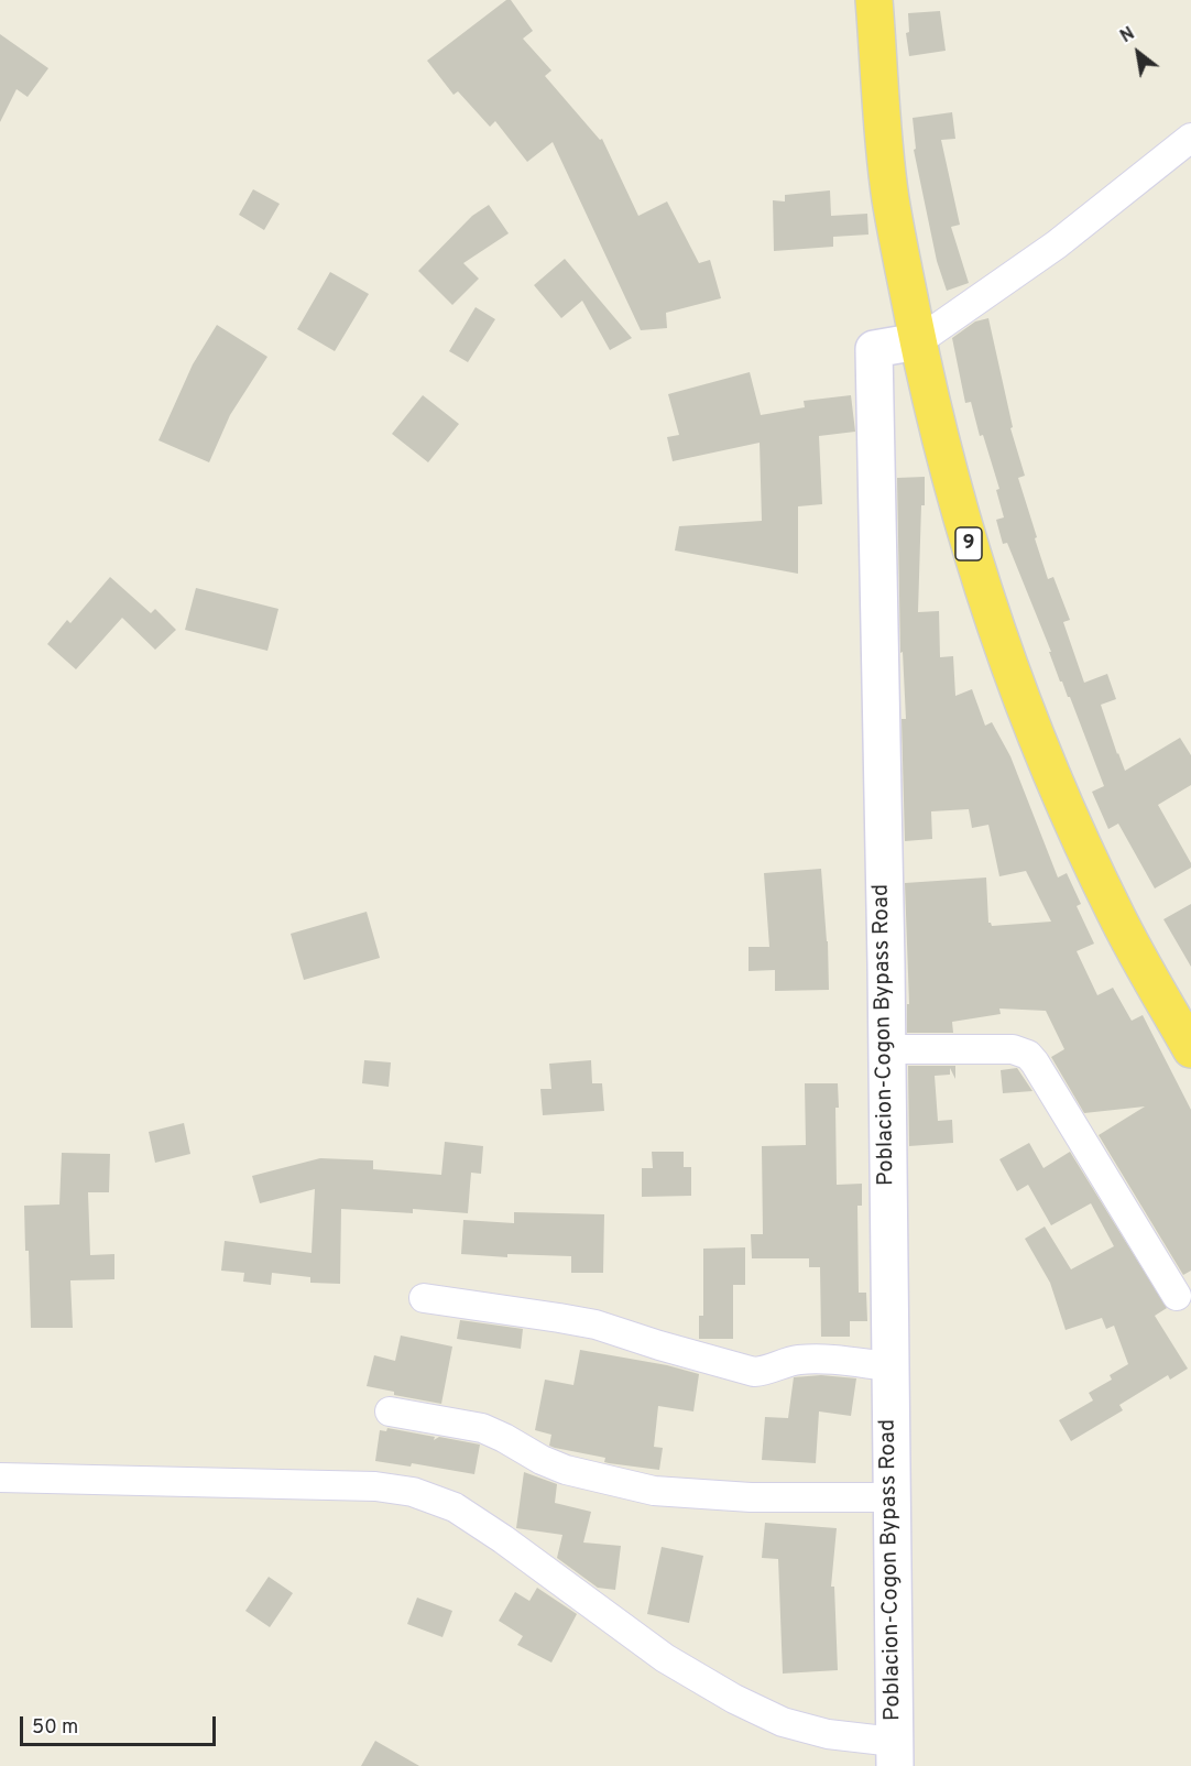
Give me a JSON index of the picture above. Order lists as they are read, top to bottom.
{
  "streets": {
    "highway": ["9"],
    "main road": ["Poblacion-Cogon Bypass Road"]
  },
  "crossings": [
    ["9", "Poblacion-Cogon Bypass Road"]
  ],
  "scale_bar": "50 m",
  "north": "top left"
}
